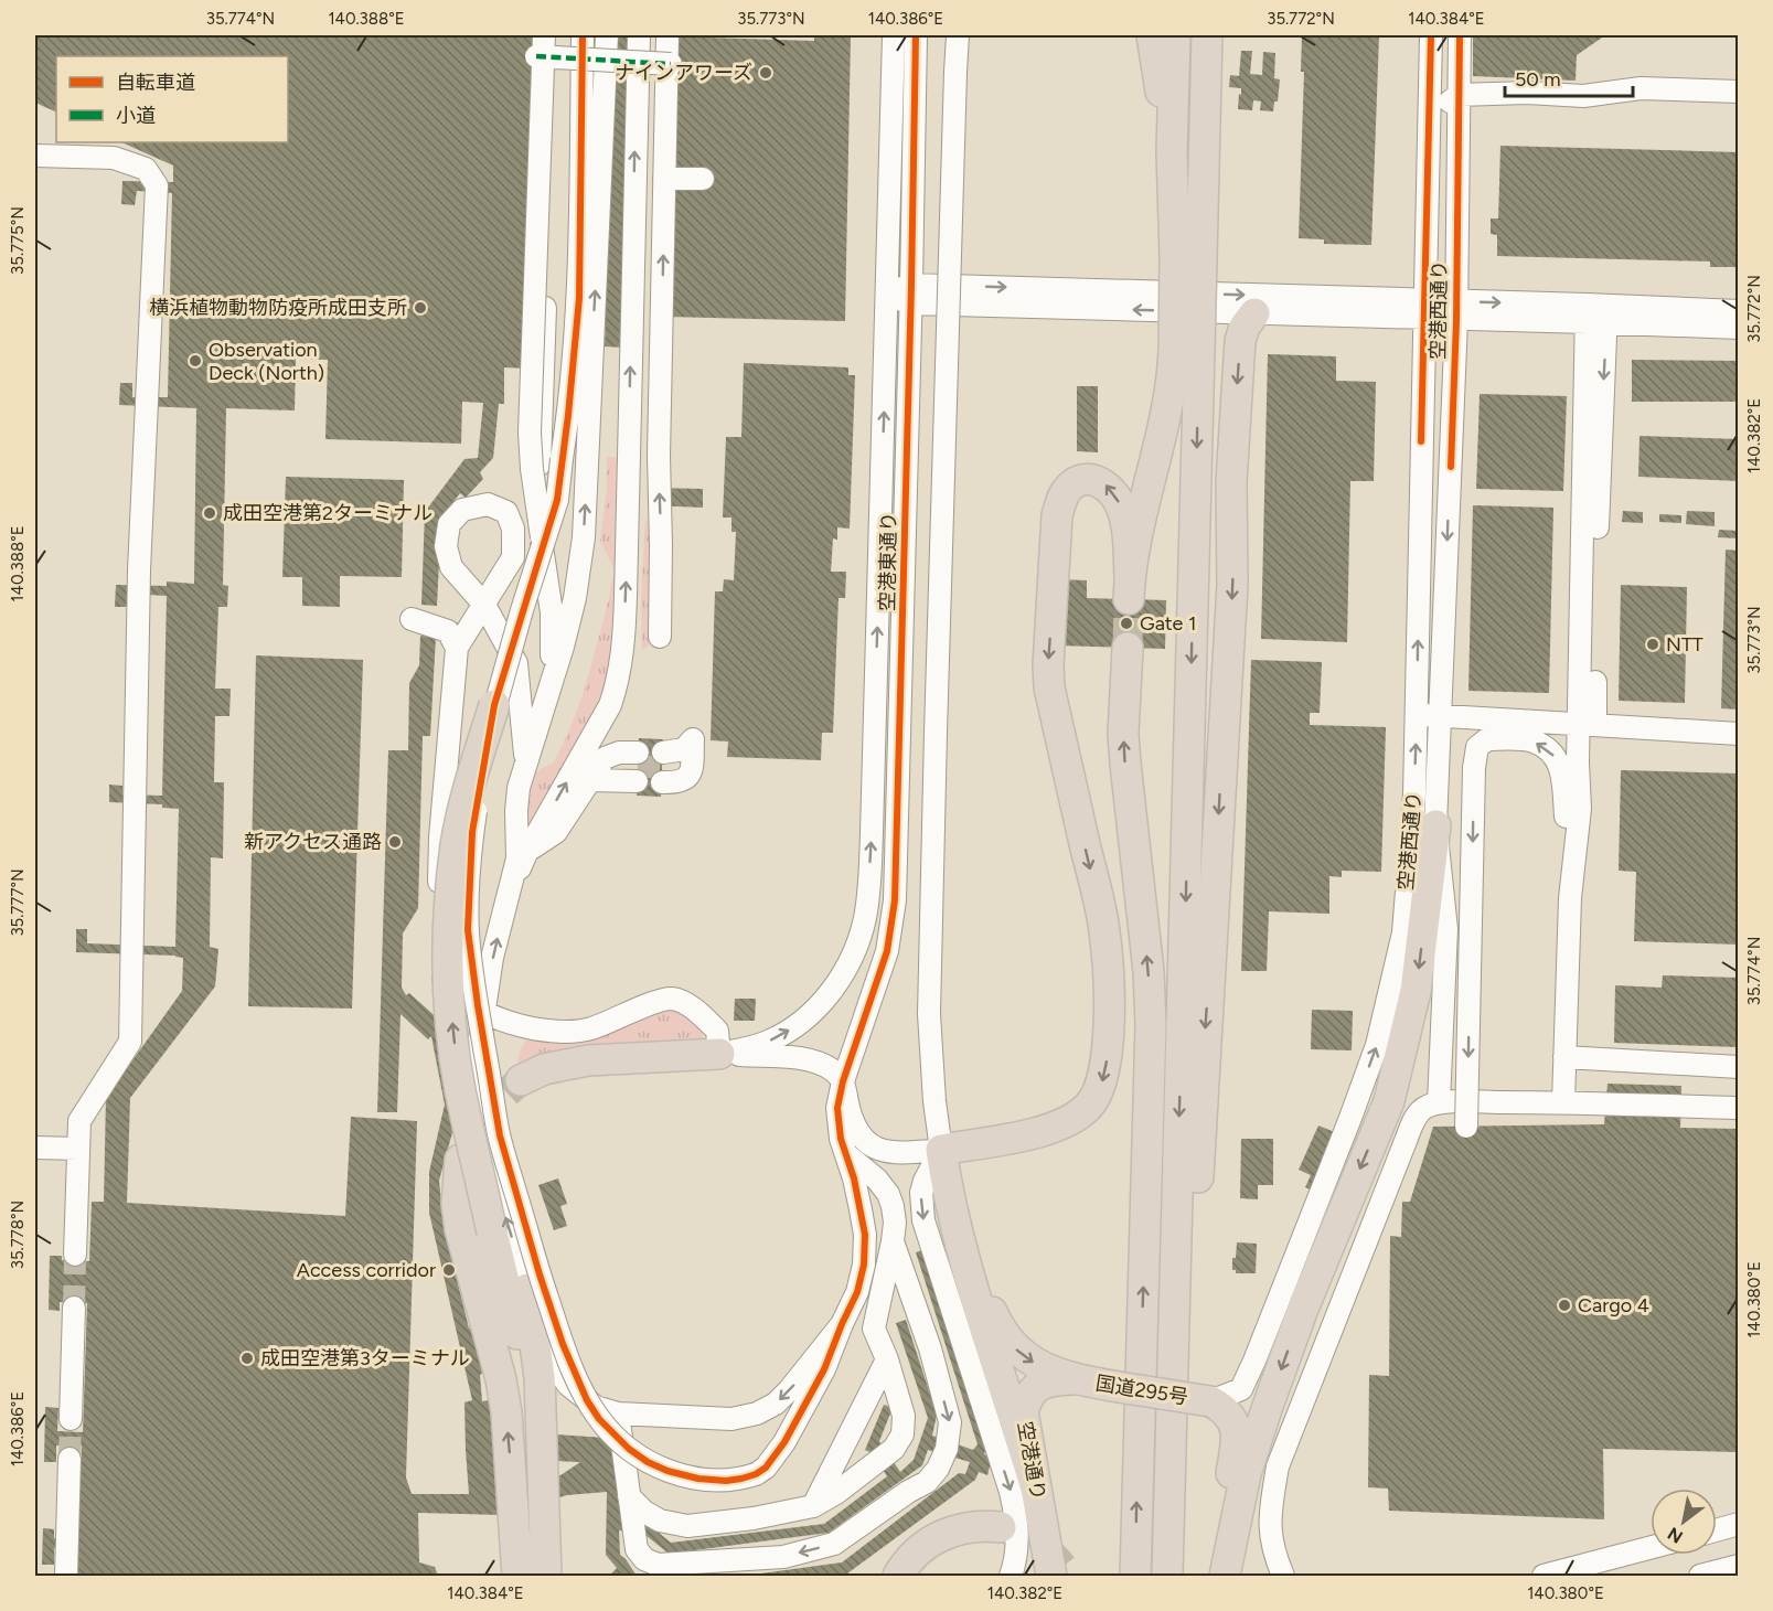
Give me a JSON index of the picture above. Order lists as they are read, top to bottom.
{
  "streets": {
    "highway": ["国道295号", "空港通り"],
    "street": ["空港西通り", "空港東通り"]
  },
  "crossings": [
    ["空港西通り", "国道295号"],
    ["国道295号", "空港通り"]
  ],
  "places": [
    "ナインアワーズ",
    "横浜植物動物防疫所成田支所",
    "Observation Deck (North)",
    "成田空港第2ターミナル",
    "Gate 1",
    "NTT",
    "新アクセス通路",
    "Access corridor",
    "Cargo 4",
    "成田空港第3ターミナル"
  ],
  "legend": ["自転車道", "小道"],
  "scale_bar": "50 m",
  "north": "bottom left",
  "coordinates": [
    "35.774°N",
    "140.388°E",
    "35.773°N",
    "140.386°E",
    "35.772°N",
    "140.384°E",
    "35.775°N",
    "140.382°E",
    "35.777°N",
    "35.778°N",
    "140.380°E"
  ]
}
